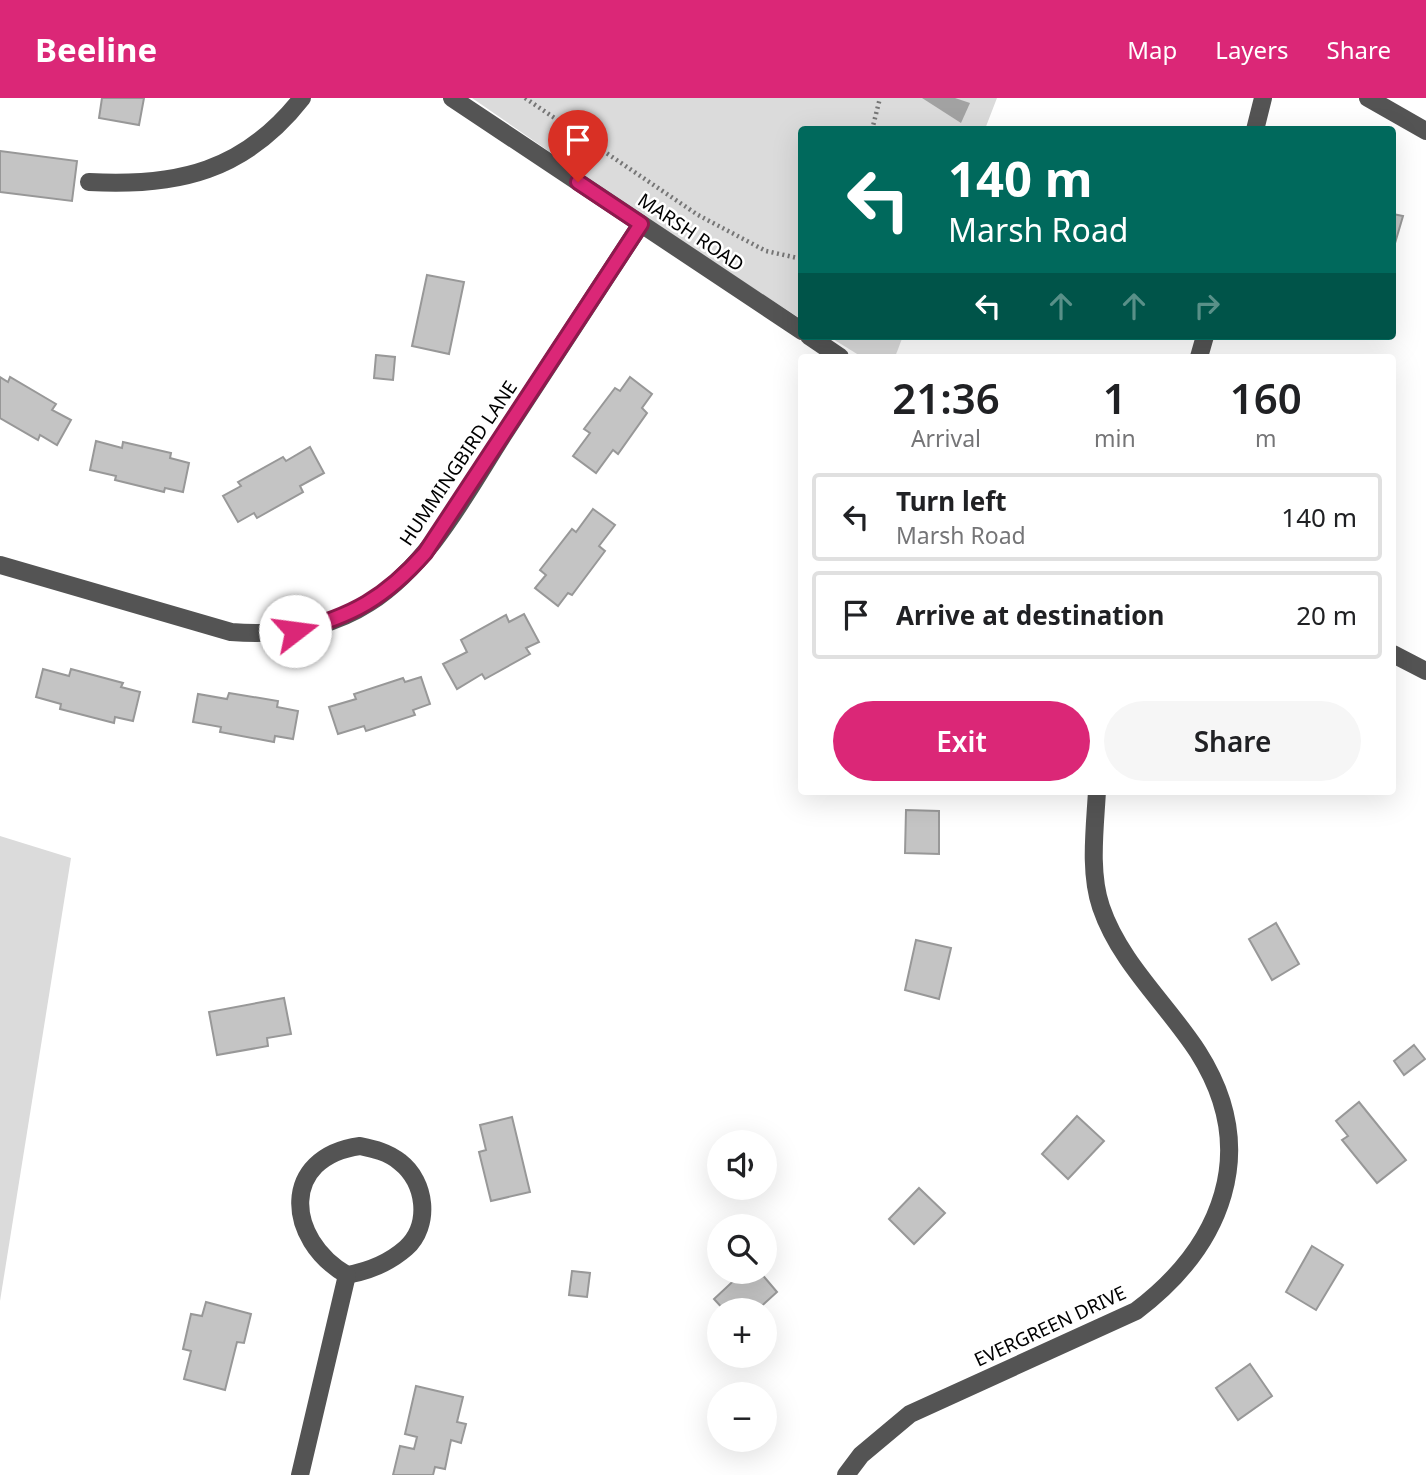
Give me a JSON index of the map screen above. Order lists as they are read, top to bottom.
{
  "streets": {
    "street": ["MARSH ROAD", "HUMMINGBIRD LANE", "EVERGREEN DRIVE"]
  },
  "crossings": [
    ["MARSH ROAD", "HUMMINGBIRD LANE"]
  ],
  "page": {
    "header": "Beeline",
    "nav": ["Map", "Layers", "Share"],
    "turn": ["140 m", "Marsh Road"],
    "eta": [
      "21:36",
      "Arrival",
      "1",
      "min",
      "160",
      "m"
    ],
    "list": [
      {
        "name": "Turn left",
        "note": "Marsh Road",
        "value": "140 m"
      },
      {
        "name": "Arrive at destination",
        "value": "20 m"
      }
    ],
    "buttons": ["Exit", "Share"],
    "map_buttons": ["+", "−"]
  }
}
